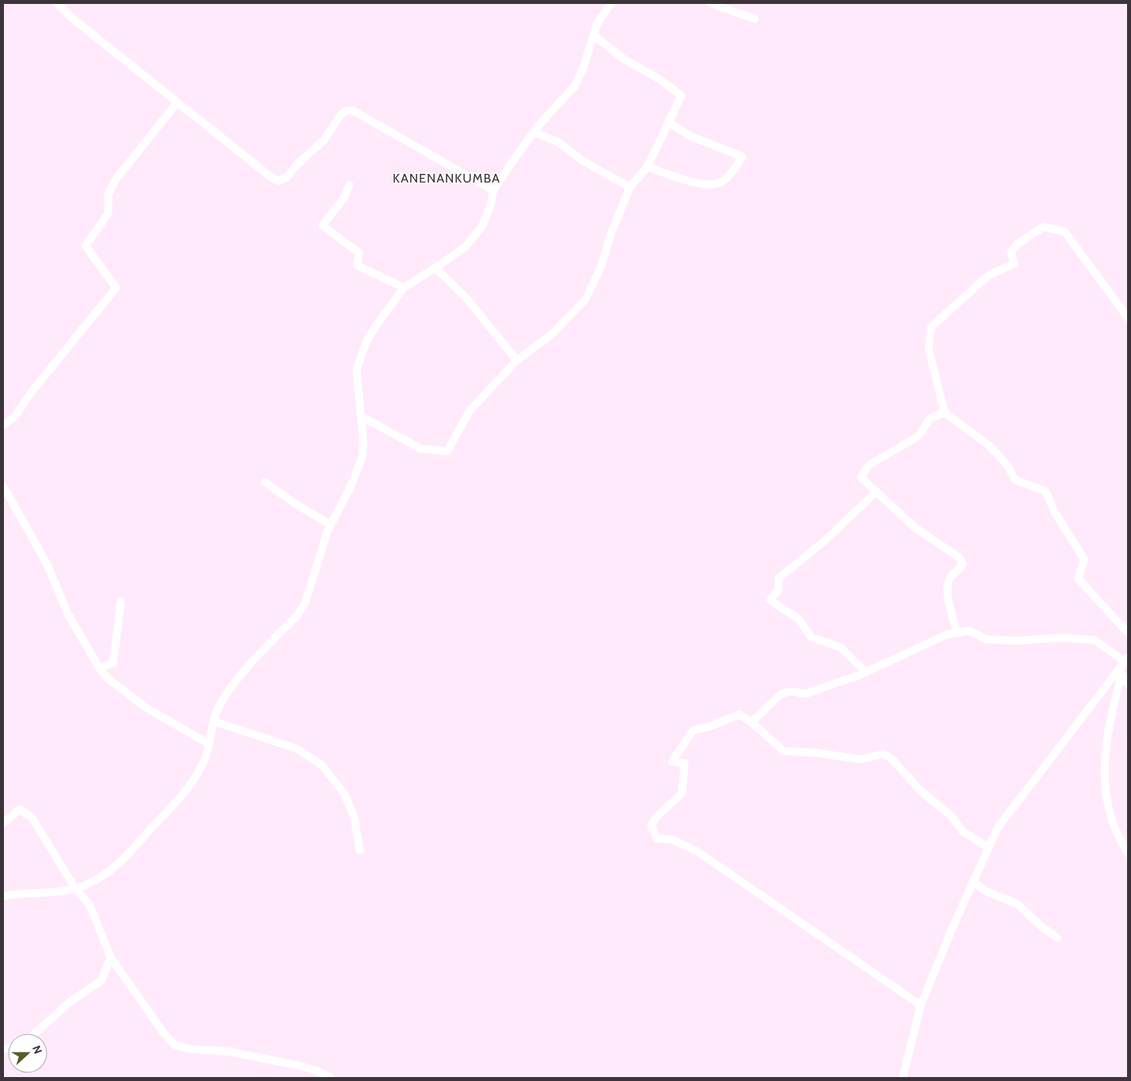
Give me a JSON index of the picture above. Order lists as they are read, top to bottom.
{
  "districts": ["KANENANKUMBA"],
  "north": "right"
}
